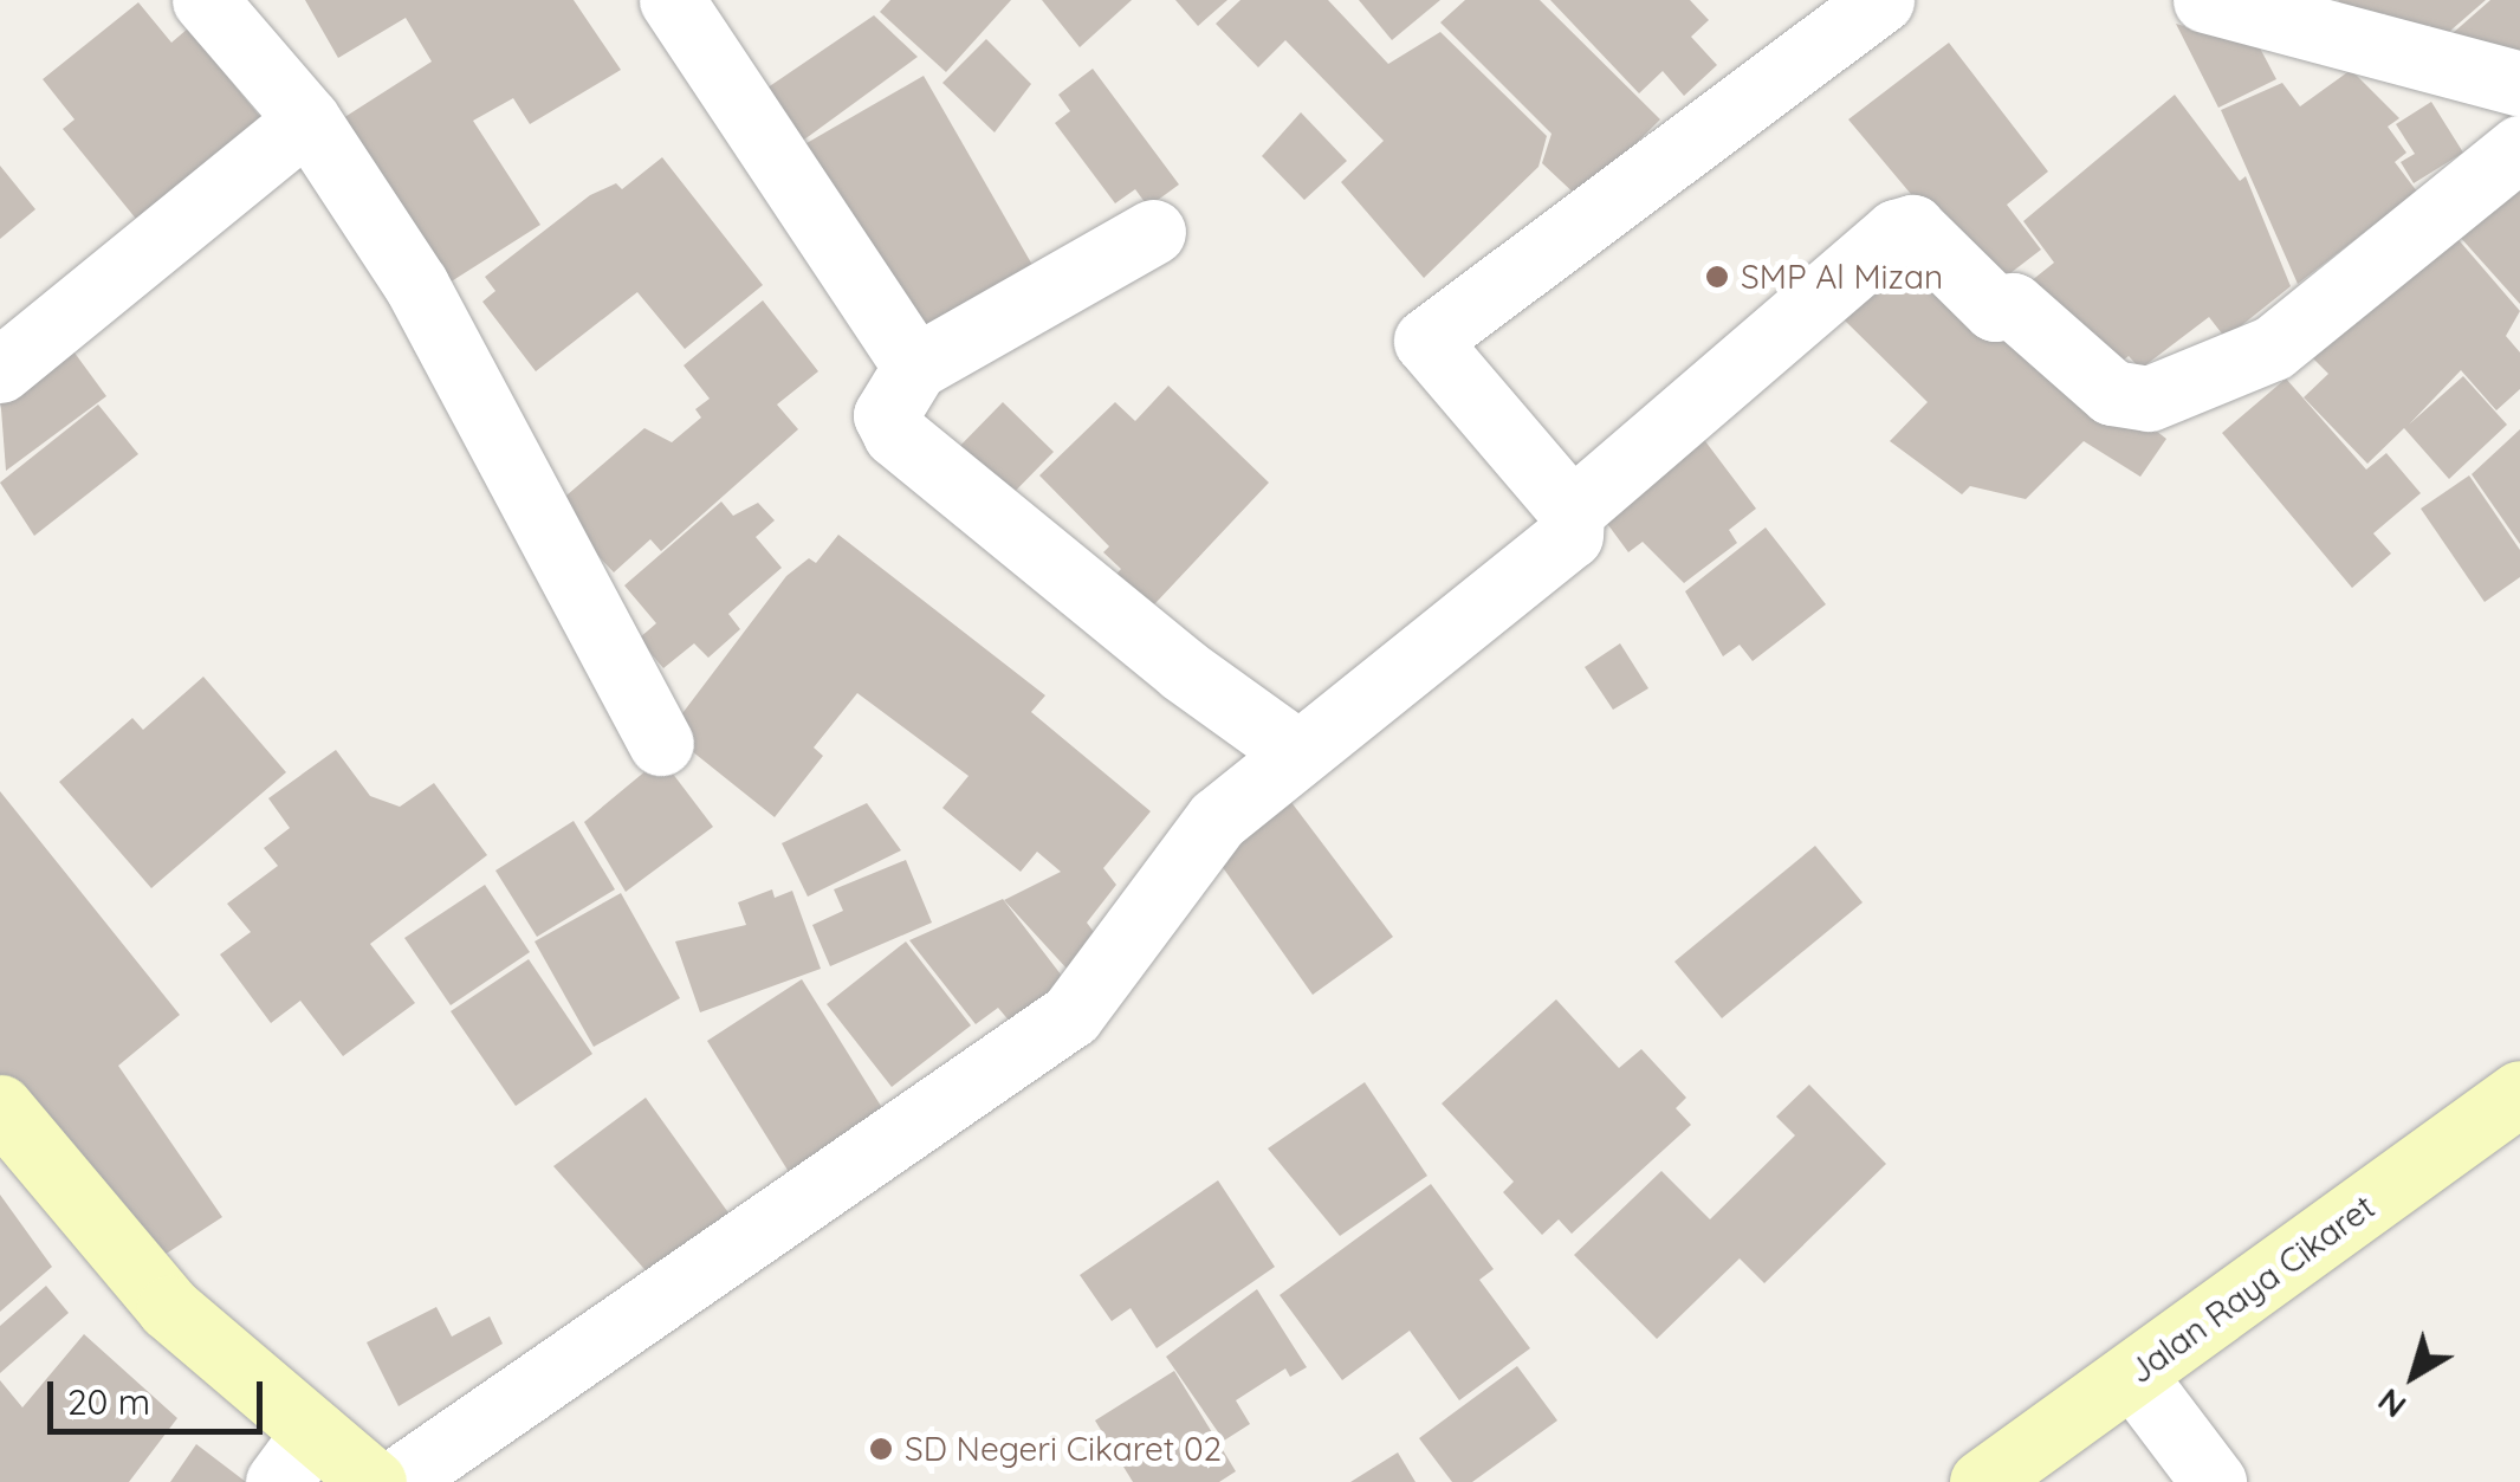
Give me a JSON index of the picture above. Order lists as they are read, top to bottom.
{
  "streets": {
    "main road": ["Jalan Raya Cikaret"]
  },
  "places": ["SMP Al Mizan", "SD Negeri Cikaret 02"],
  "scale_bar": "20 m",
  "north": "bottom left"
}
